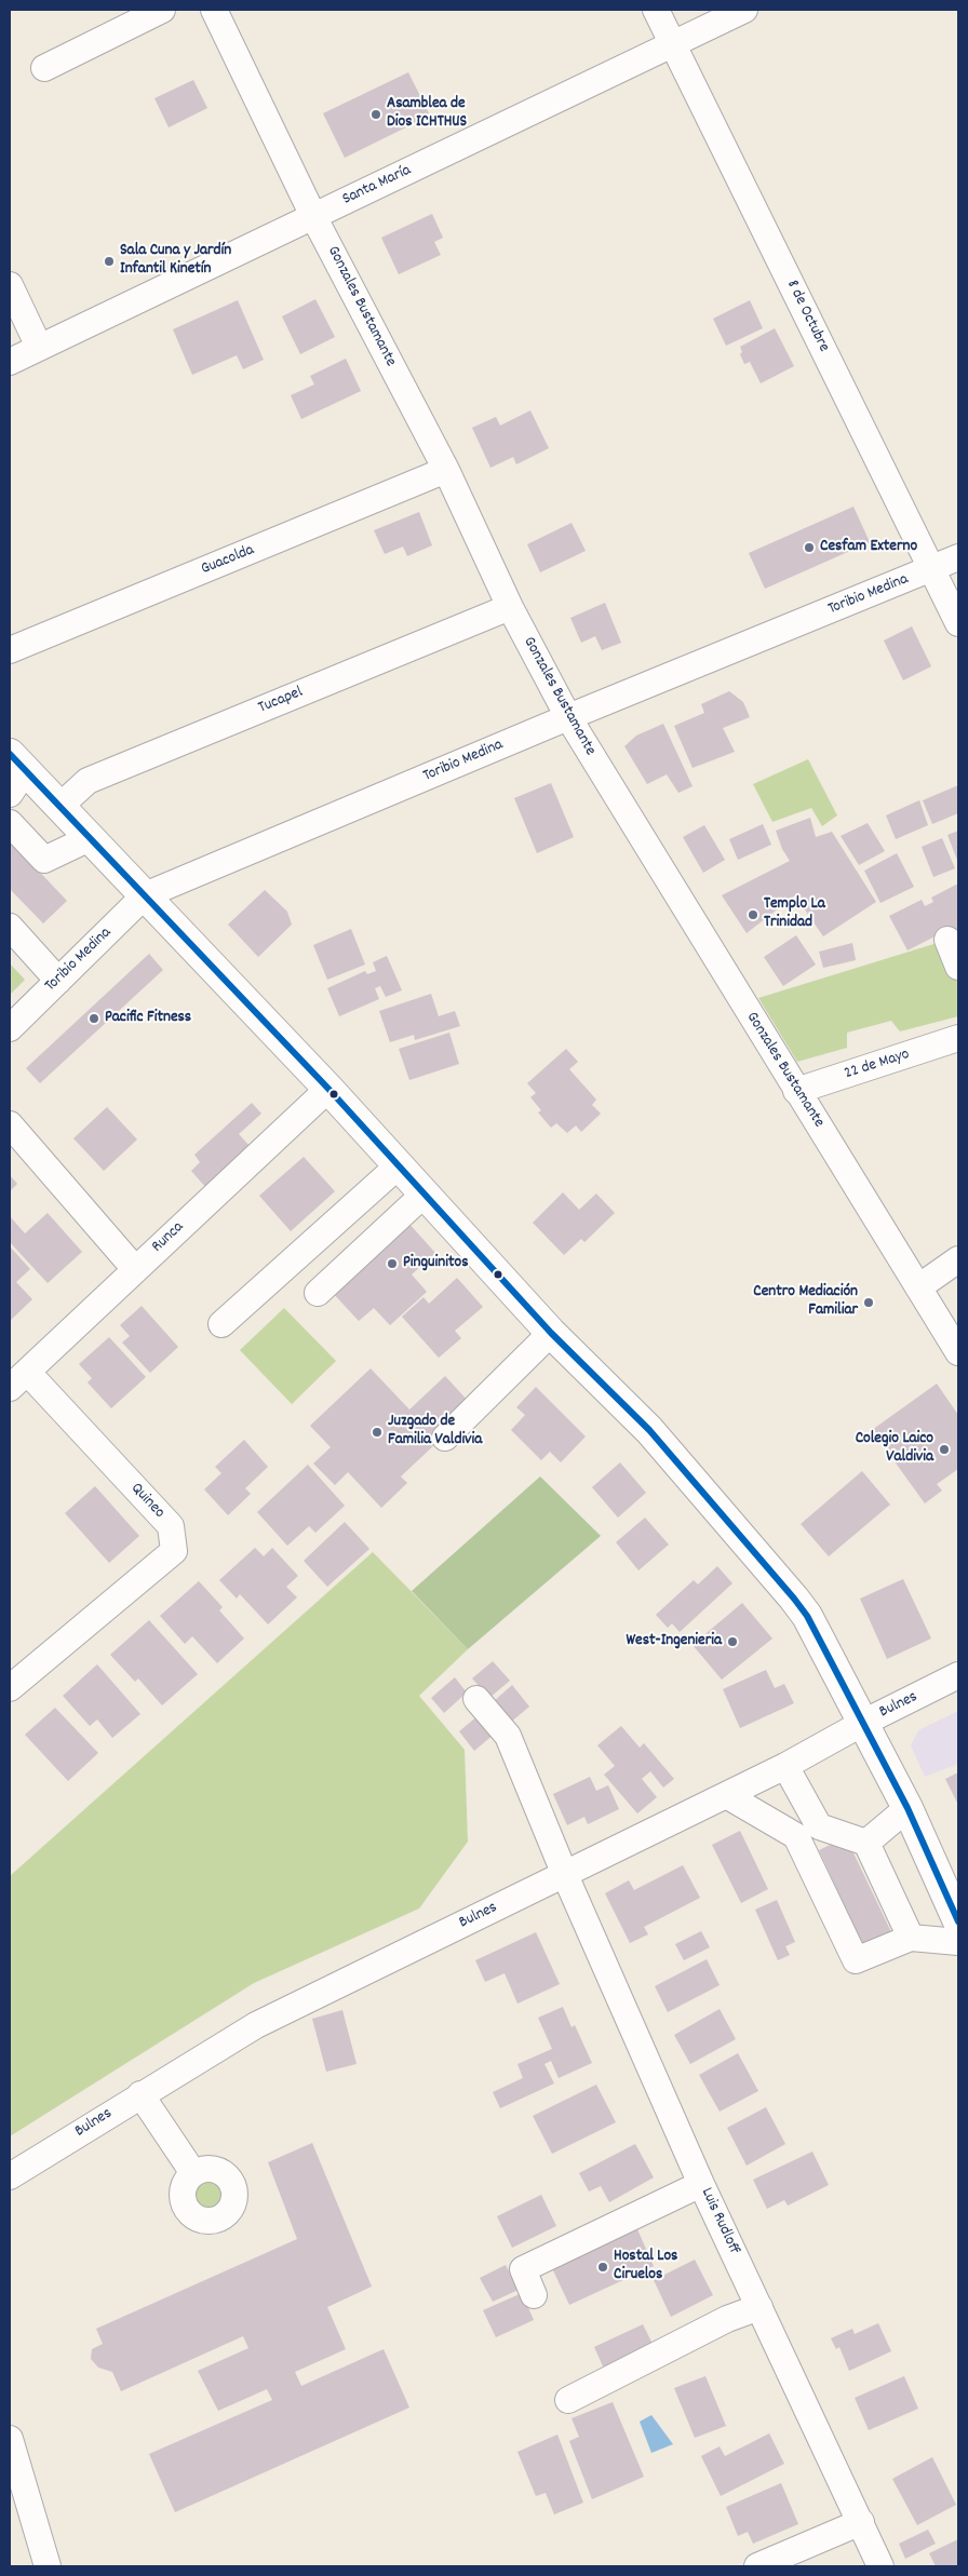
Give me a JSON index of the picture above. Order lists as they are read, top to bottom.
{
  "streets": {
    "street": [
      "Santa María",
      "Gonzales Bustamante",
      "8 de Octubre",
      "Guacolda",
      "Toribio Medina",
      "Tucapel",
      "22 de Mayo",
      "Runca",
      "Quineo",
      "Bulnes",
      "Luis Rudloff"
    ]
  },
  "crossings": [
    ["Santa María", "Gonzales Bustamante"],
    ["Santa María", "8 de Octubre"],
    ["Gonzales Bustamante", "Guacolda"],
    ["Gonzales Bustamante", "Toribio Medina"],
    ["Gonzales Bustamante", "Tucapel"],
    ["Gonzales Bustamante", "22 de Mayo"],
    ["8 de Octubre", "Toribio Medina"],
    ["Runca", "Quineo"],
    ["Bulnes", "Luis Rudloff"]
  ],
  "places": [
    "Asamblea de Dios ICHTHUS",
    "Sala Cuna y Jardín Infantil Kinetín",
    "Cesfam Externo",
    "Templo La Trinidad",
    "Pacific Fitness",
    "Pinguinitos",
    "Centro Mediación Familiar",
    "Juzgado de Familia Valdivia",
    "Colegio Laico Valdivia",
    "West-Ingenieria",
    "Hostal Los Ciruelos"
  ]
}
